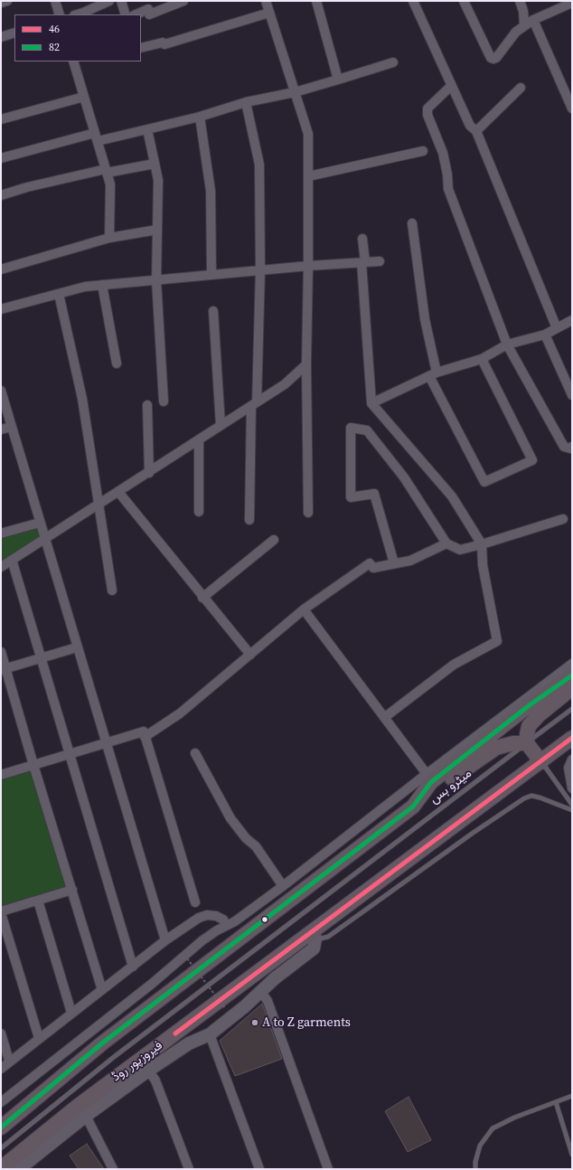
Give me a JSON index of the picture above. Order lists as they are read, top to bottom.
{
  "streets": {
    "main road": ["فیروزپور روڈ"],
    "lane": ["میٹرو بس"]
  },
  "places": ["A to Z garments"],
  "lines": ["transit line 82", "transit line 46"],
  "legend": ["46", "82"]
}
